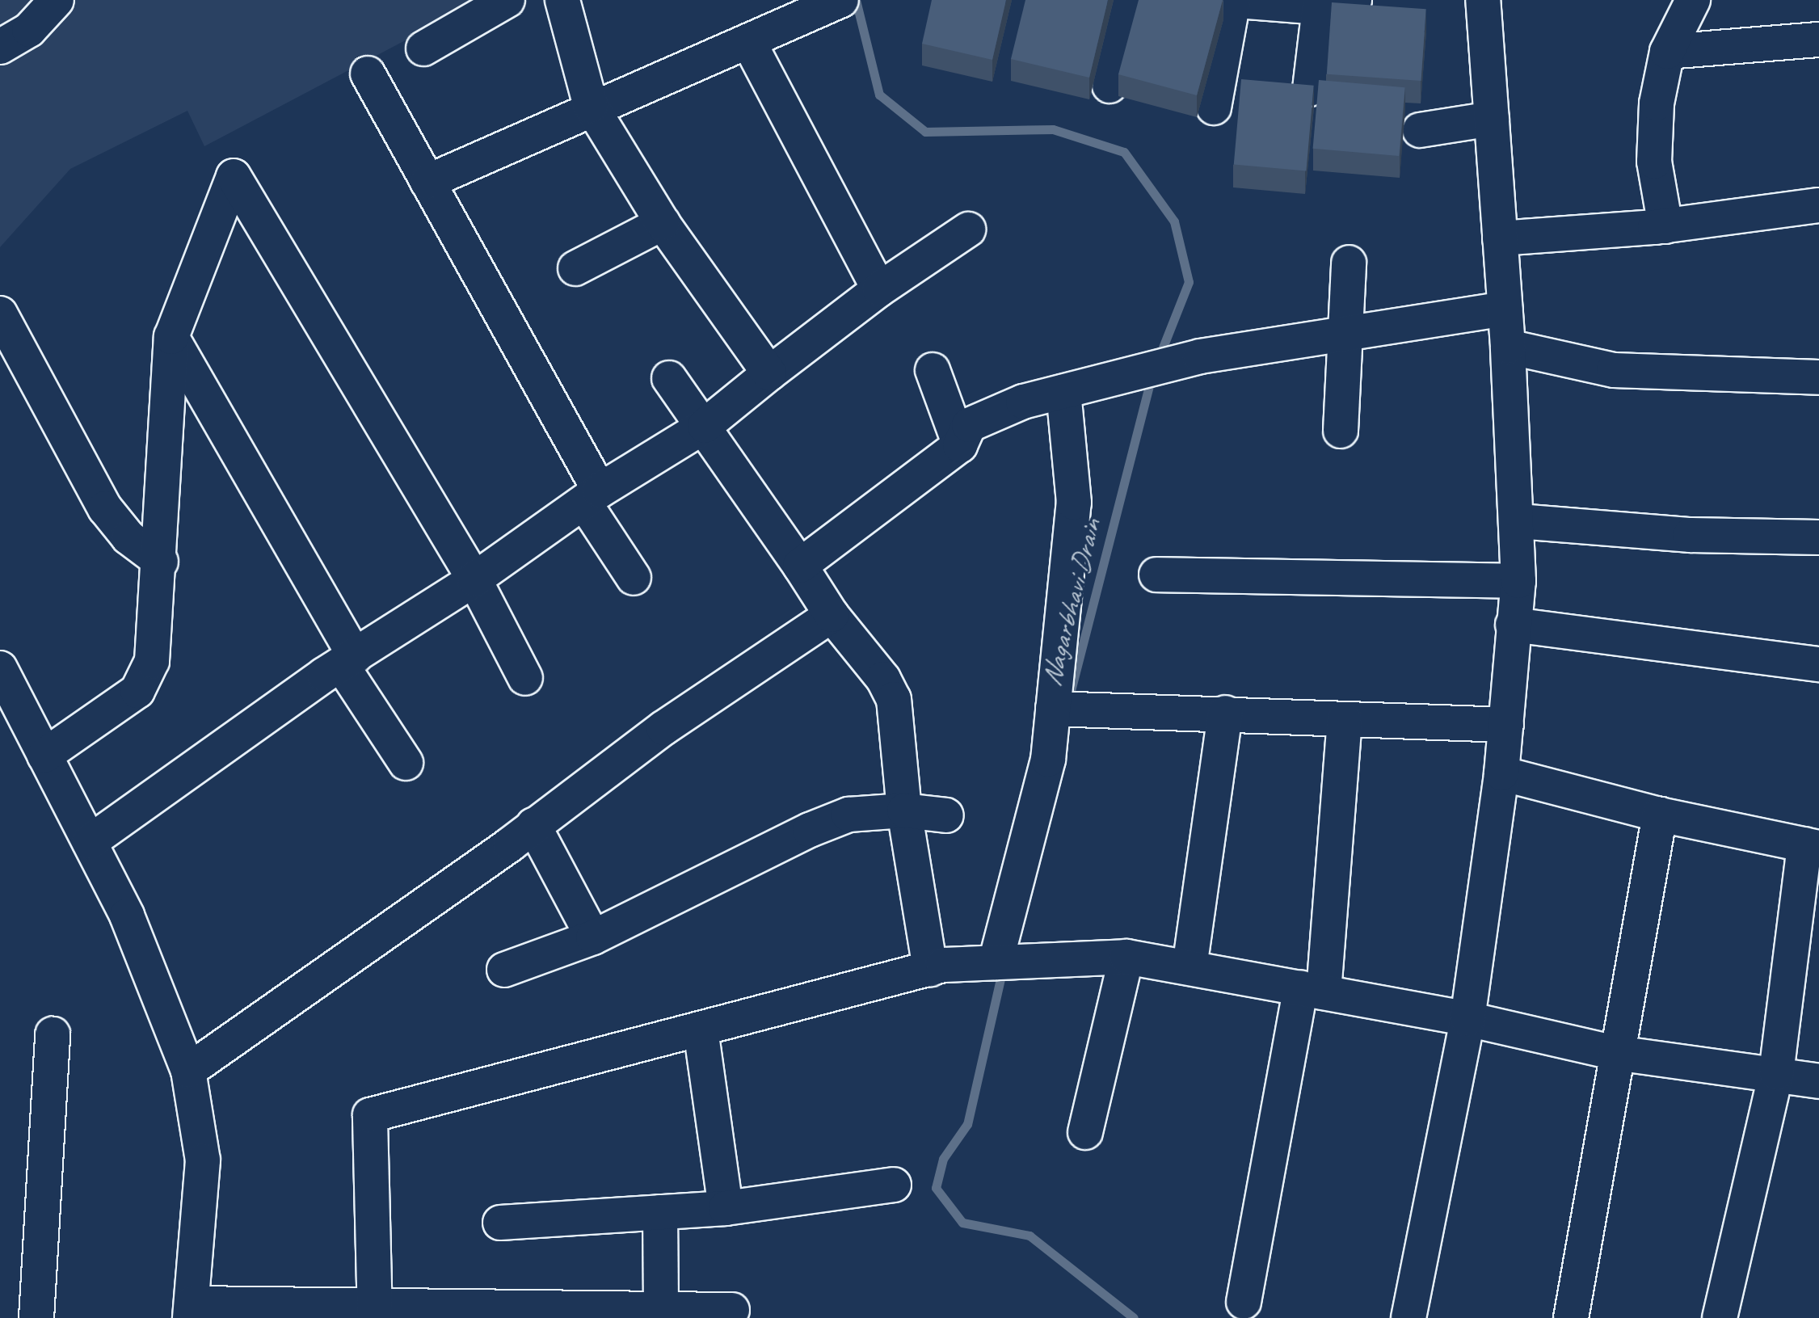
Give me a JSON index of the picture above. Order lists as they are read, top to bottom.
{
  "water": ["Nagarbhavi Drain"]
}
